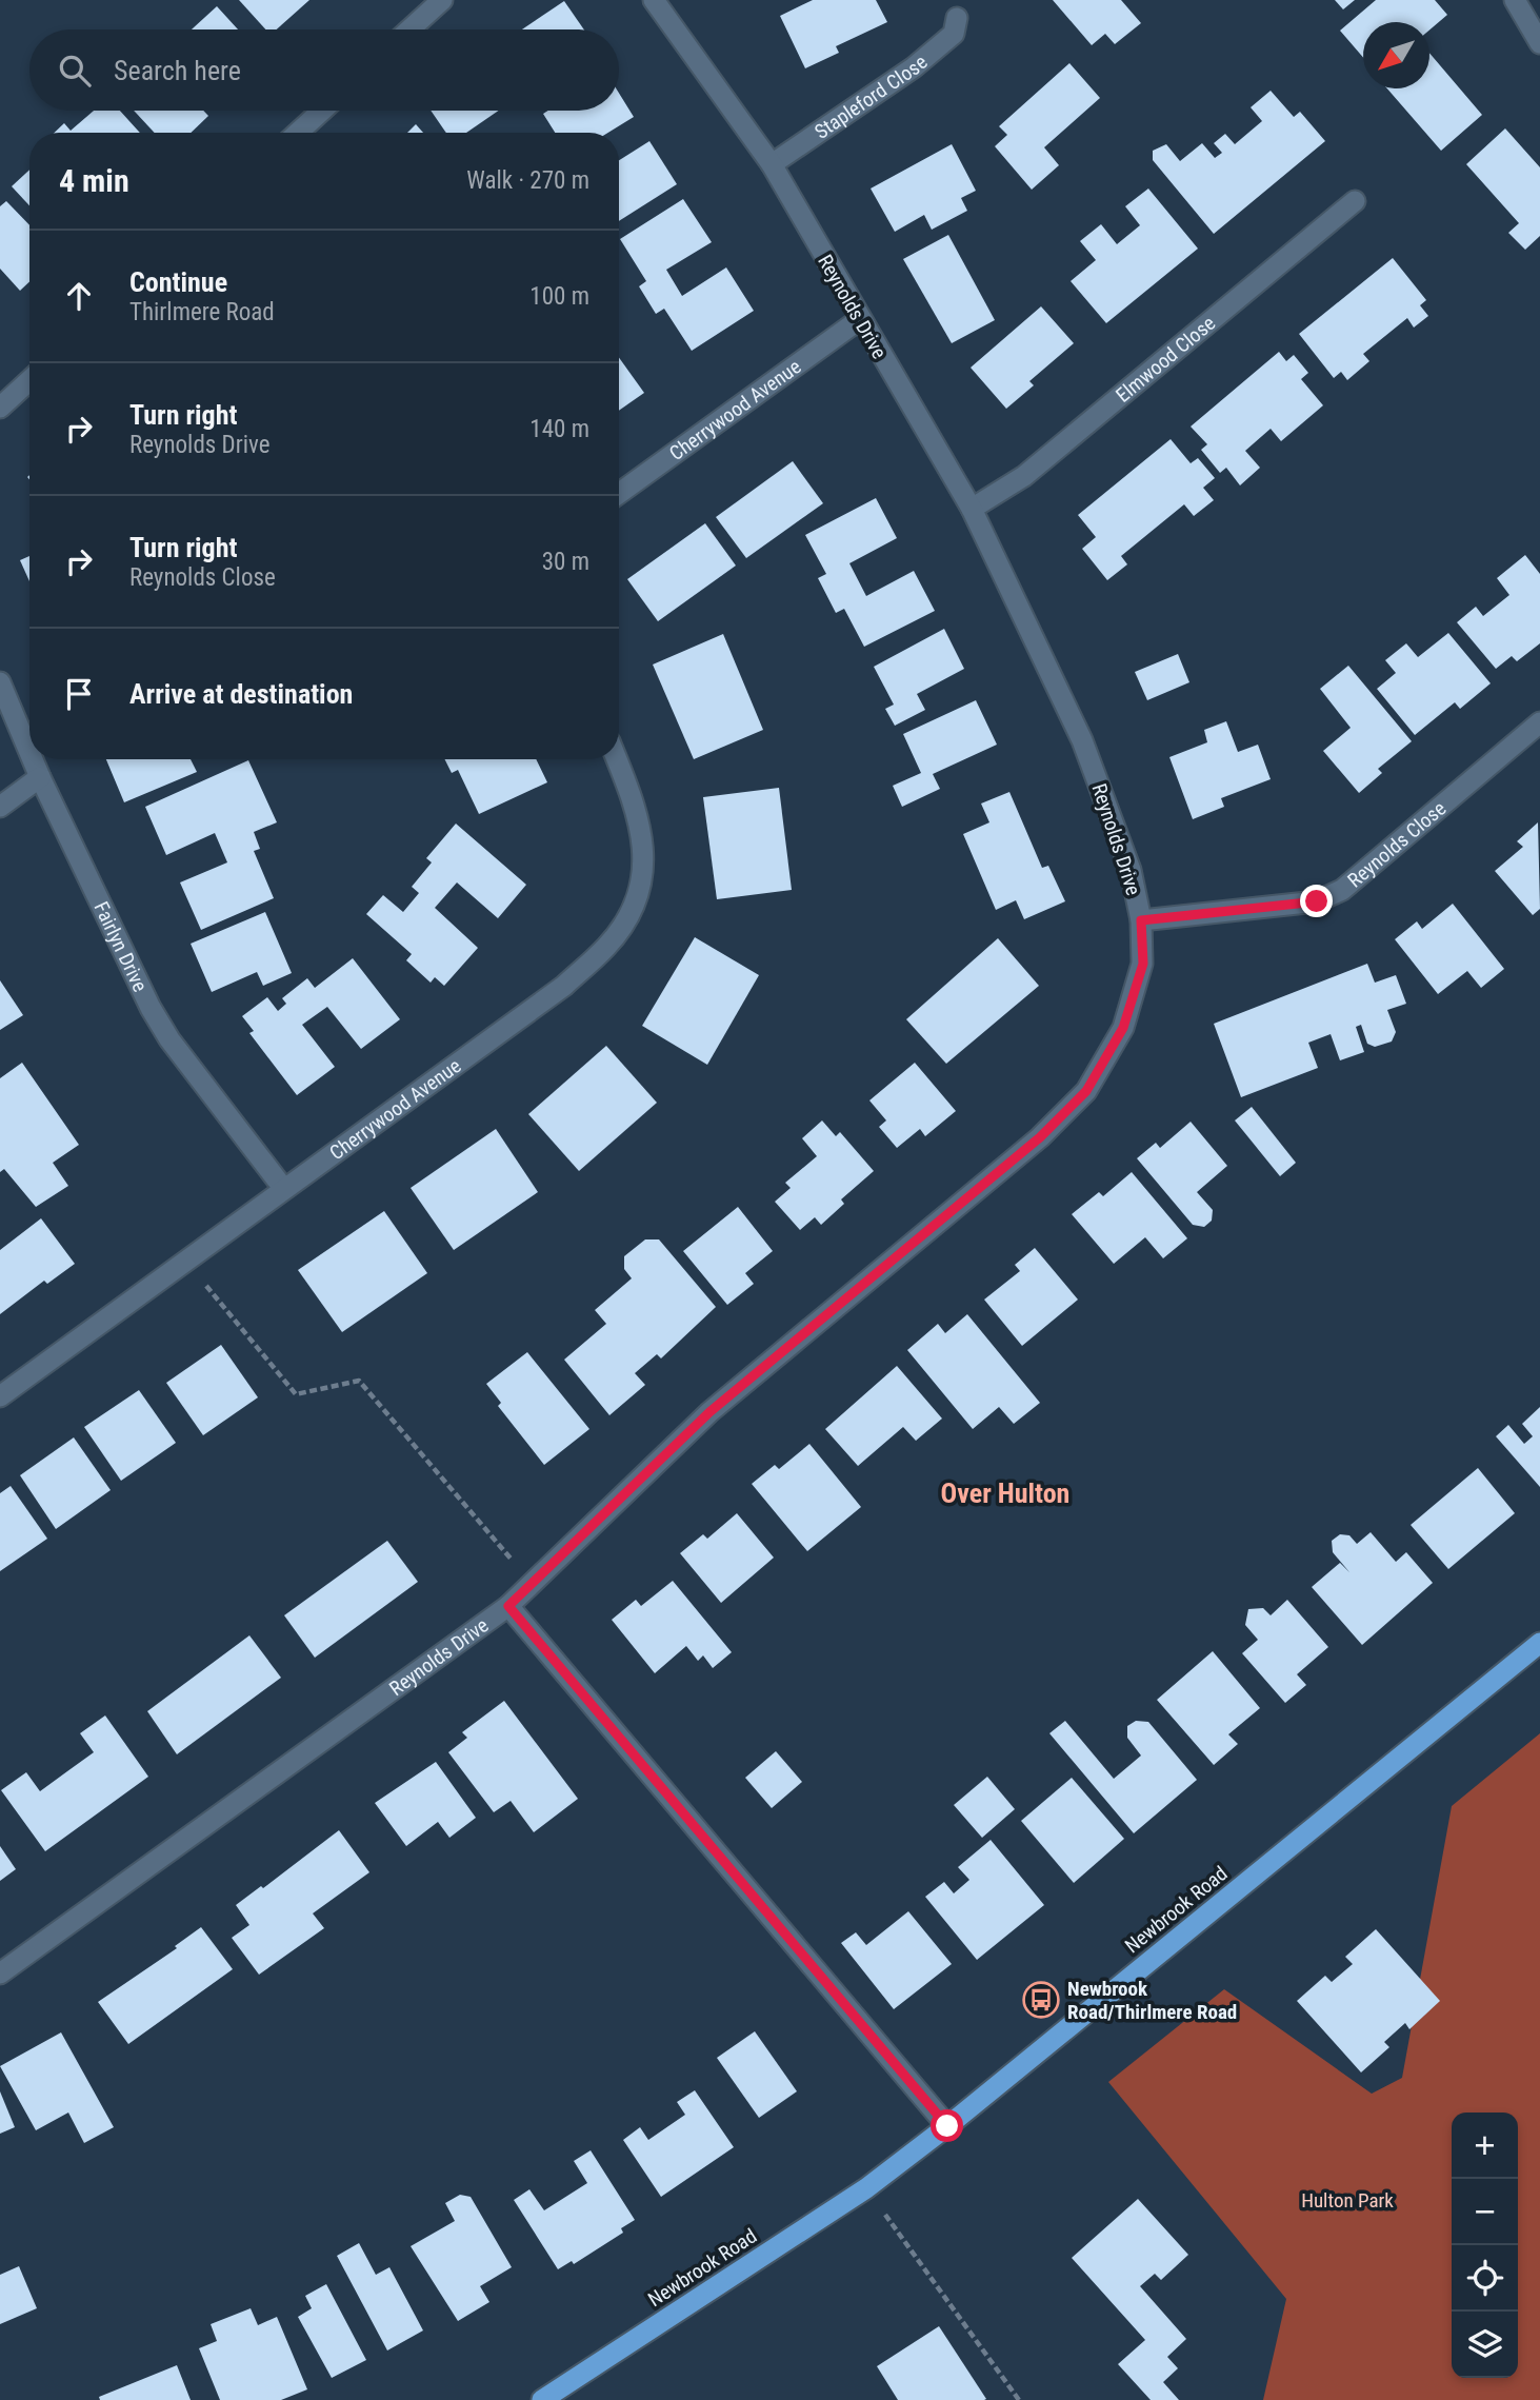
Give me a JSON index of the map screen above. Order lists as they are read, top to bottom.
{
  "streets": {
    "highway": ["Newbrook Road"],
    "street": [
      "Stapleford Close",
      "Reynolds Drive",
      "Elmwood Close",
      "Cherrywood Avenue",
      "Reynolds Close",
      "Fairlyn Drive"
    ]
  },
  "crossings": [
    ["Stapleford Close", "Reynolds Drive"],
    ["Reynolds Drive", "Elmwood Close"],
    ["Reynolds Drive", "Cherrywood Avenue"],
    ["Reynolds Drive", "Reynolds Close"],
    ["Cherrywood Avenue", "Fairlyn Drive"]
  ],
  "districts": ["Over Hulton"],
  "parks": ["Hulton Park"],
  "places": {
    "bus stop": ["Newbrook Road/Thirlmere Road"]
  },
  "north": "bottom left",
  "page": {
    "search": "Search here",
    "heading": ["4 min", "Walk · 270 m"],
    "list": [
      ["Continue", "Thirlmere Road", "100 m"],
      ["Turn right", "Reynolds Drive", "140 m"],
      ["Turn right", "Reynolds Close", "30 m"],
      "Arrive at destination"
    ],
    "map_buttons": ["+", "−"]
  }
}
